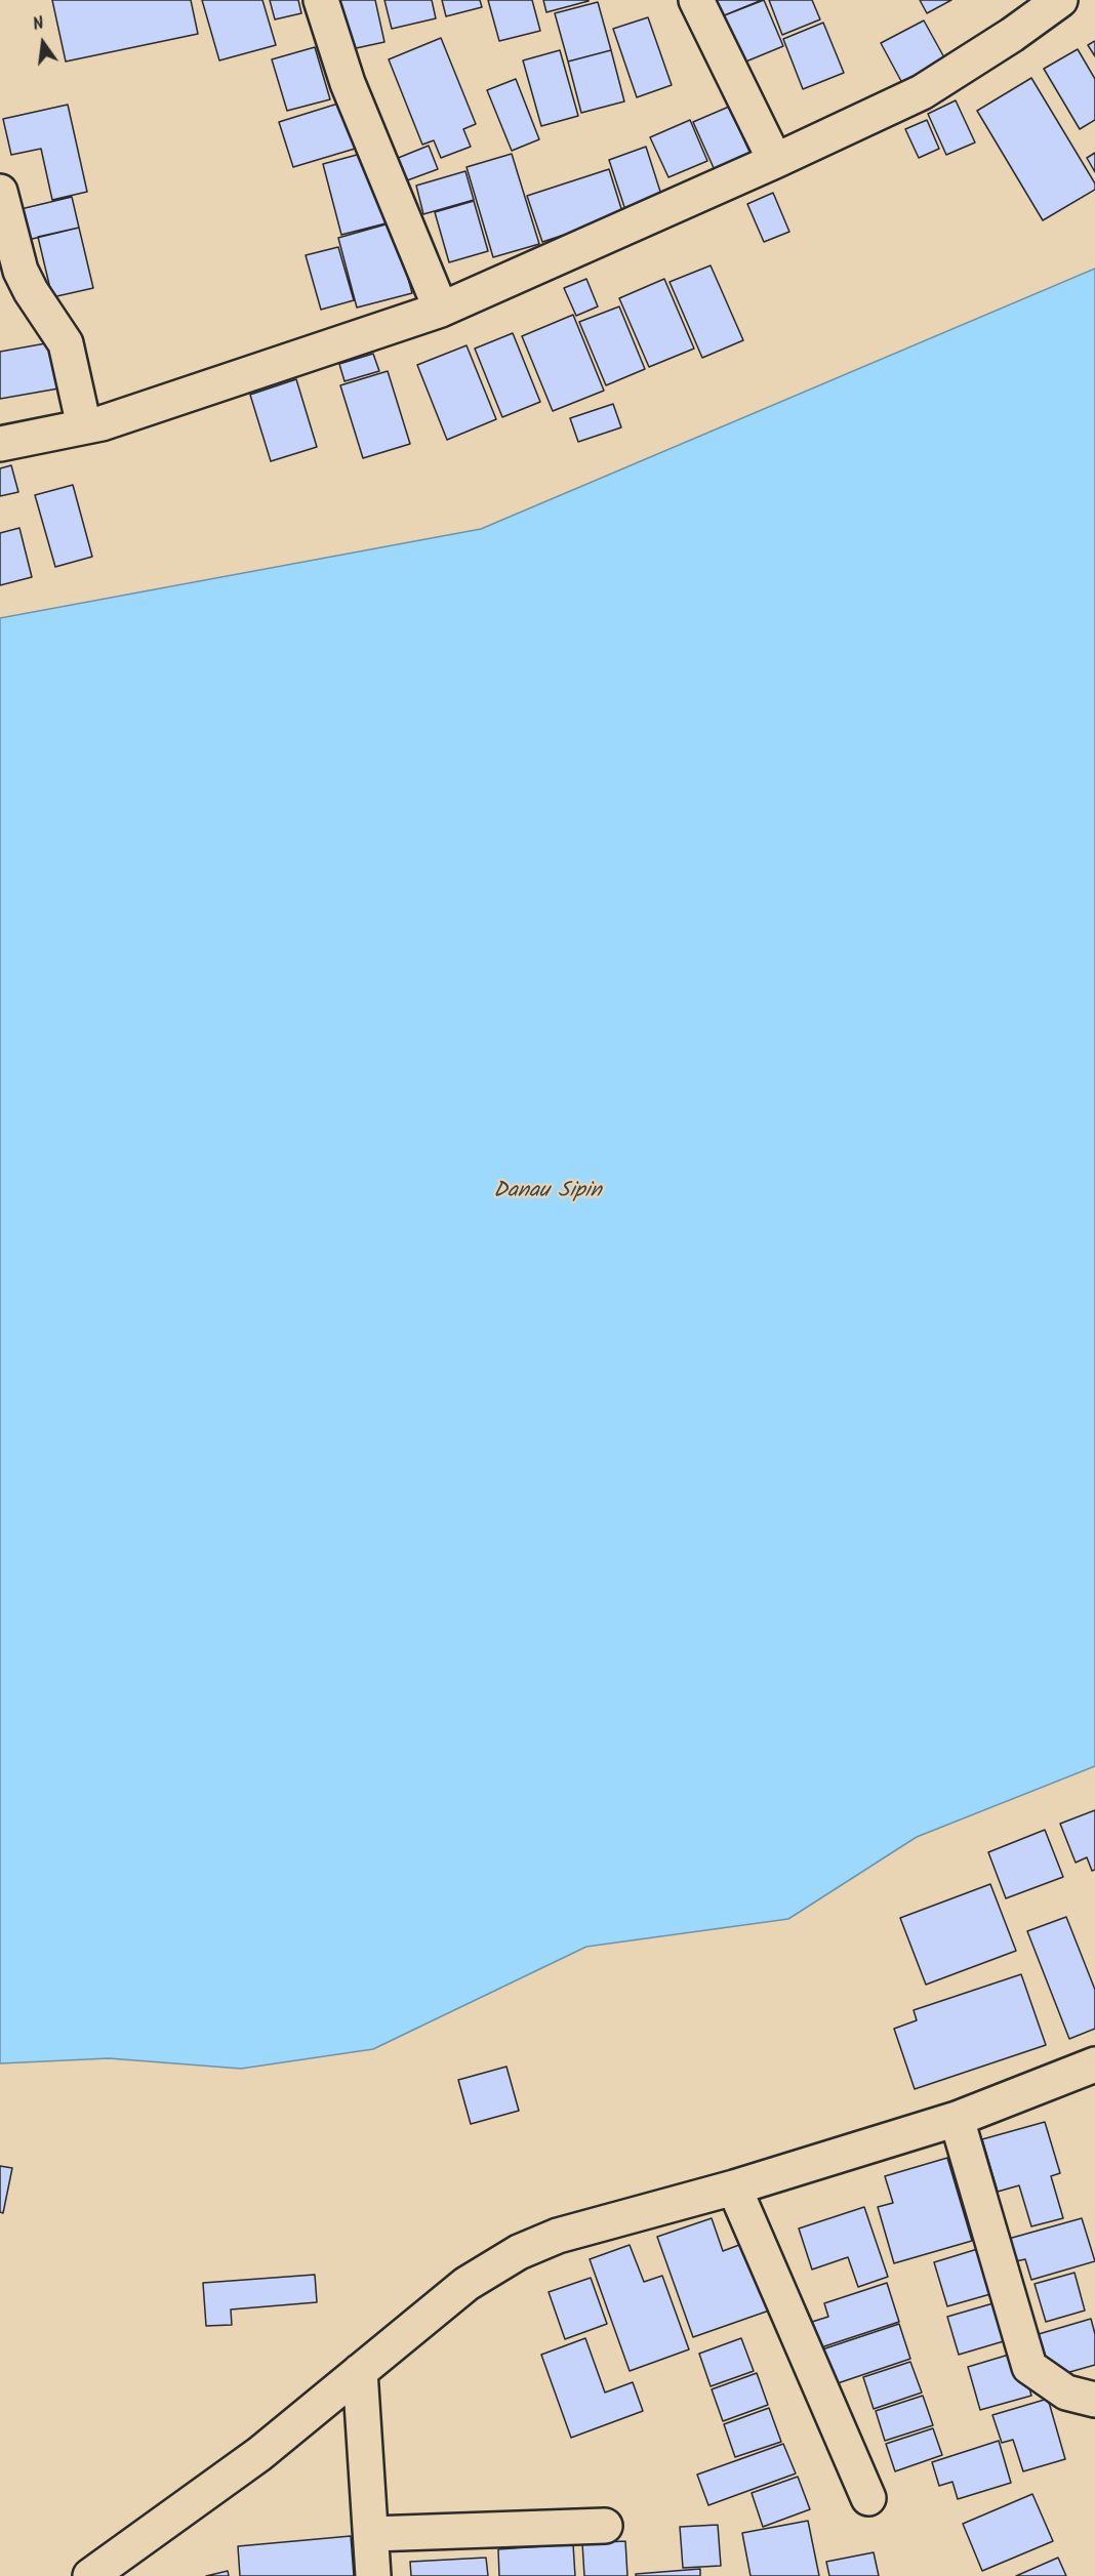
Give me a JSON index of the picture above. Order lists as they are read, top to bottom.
{
  "water": ["Danau Sipin"],
  "north": "top"
}
